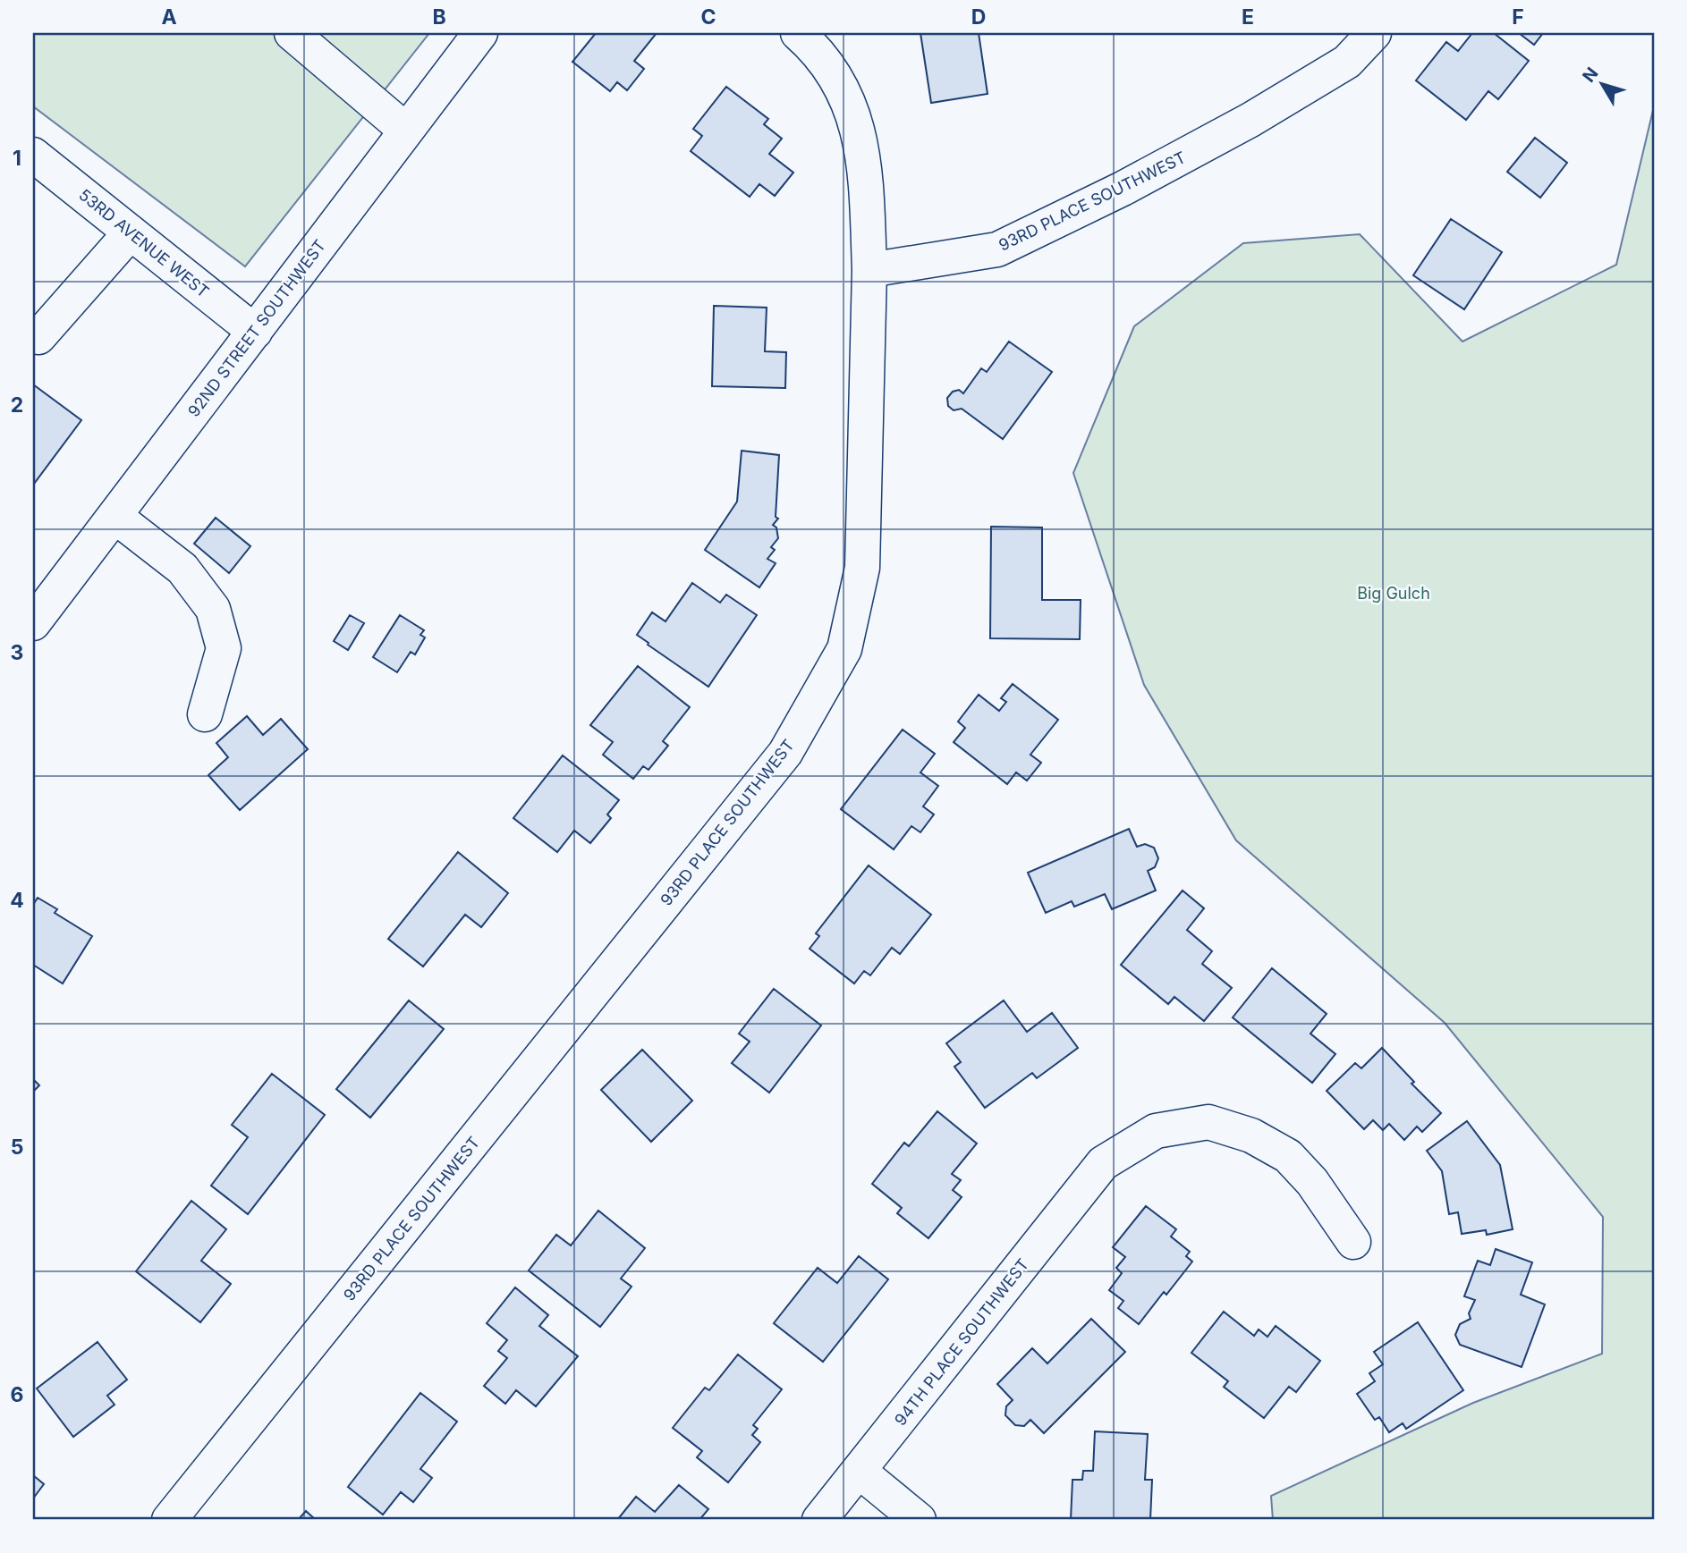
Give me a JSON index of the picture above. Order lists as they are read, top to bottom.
{
  "streets": {
    "street": [
      "93RD PLACE SOUTHWEST",
      "53RD AVENUE WEST",
      "92ND STREET SOUTHWEST",
      "94TH PLACE SOUTHWEST"
    ]
  },
  "crossings": [
    ["53RD AVENUE WEST", "92ND STREET SOUTHWEST"]
  ],
  "parks": ["Big Gulch"],
  "north": "top left",
  "grid": {
    "columns": [
      "A",
      "B",
      "C",
      "D",
      "E",
      "F"
    ],
    "rows": [
      "1",
      "2",
      "3",
      "4",
      "5",
      "6"
    ]
  }
}
